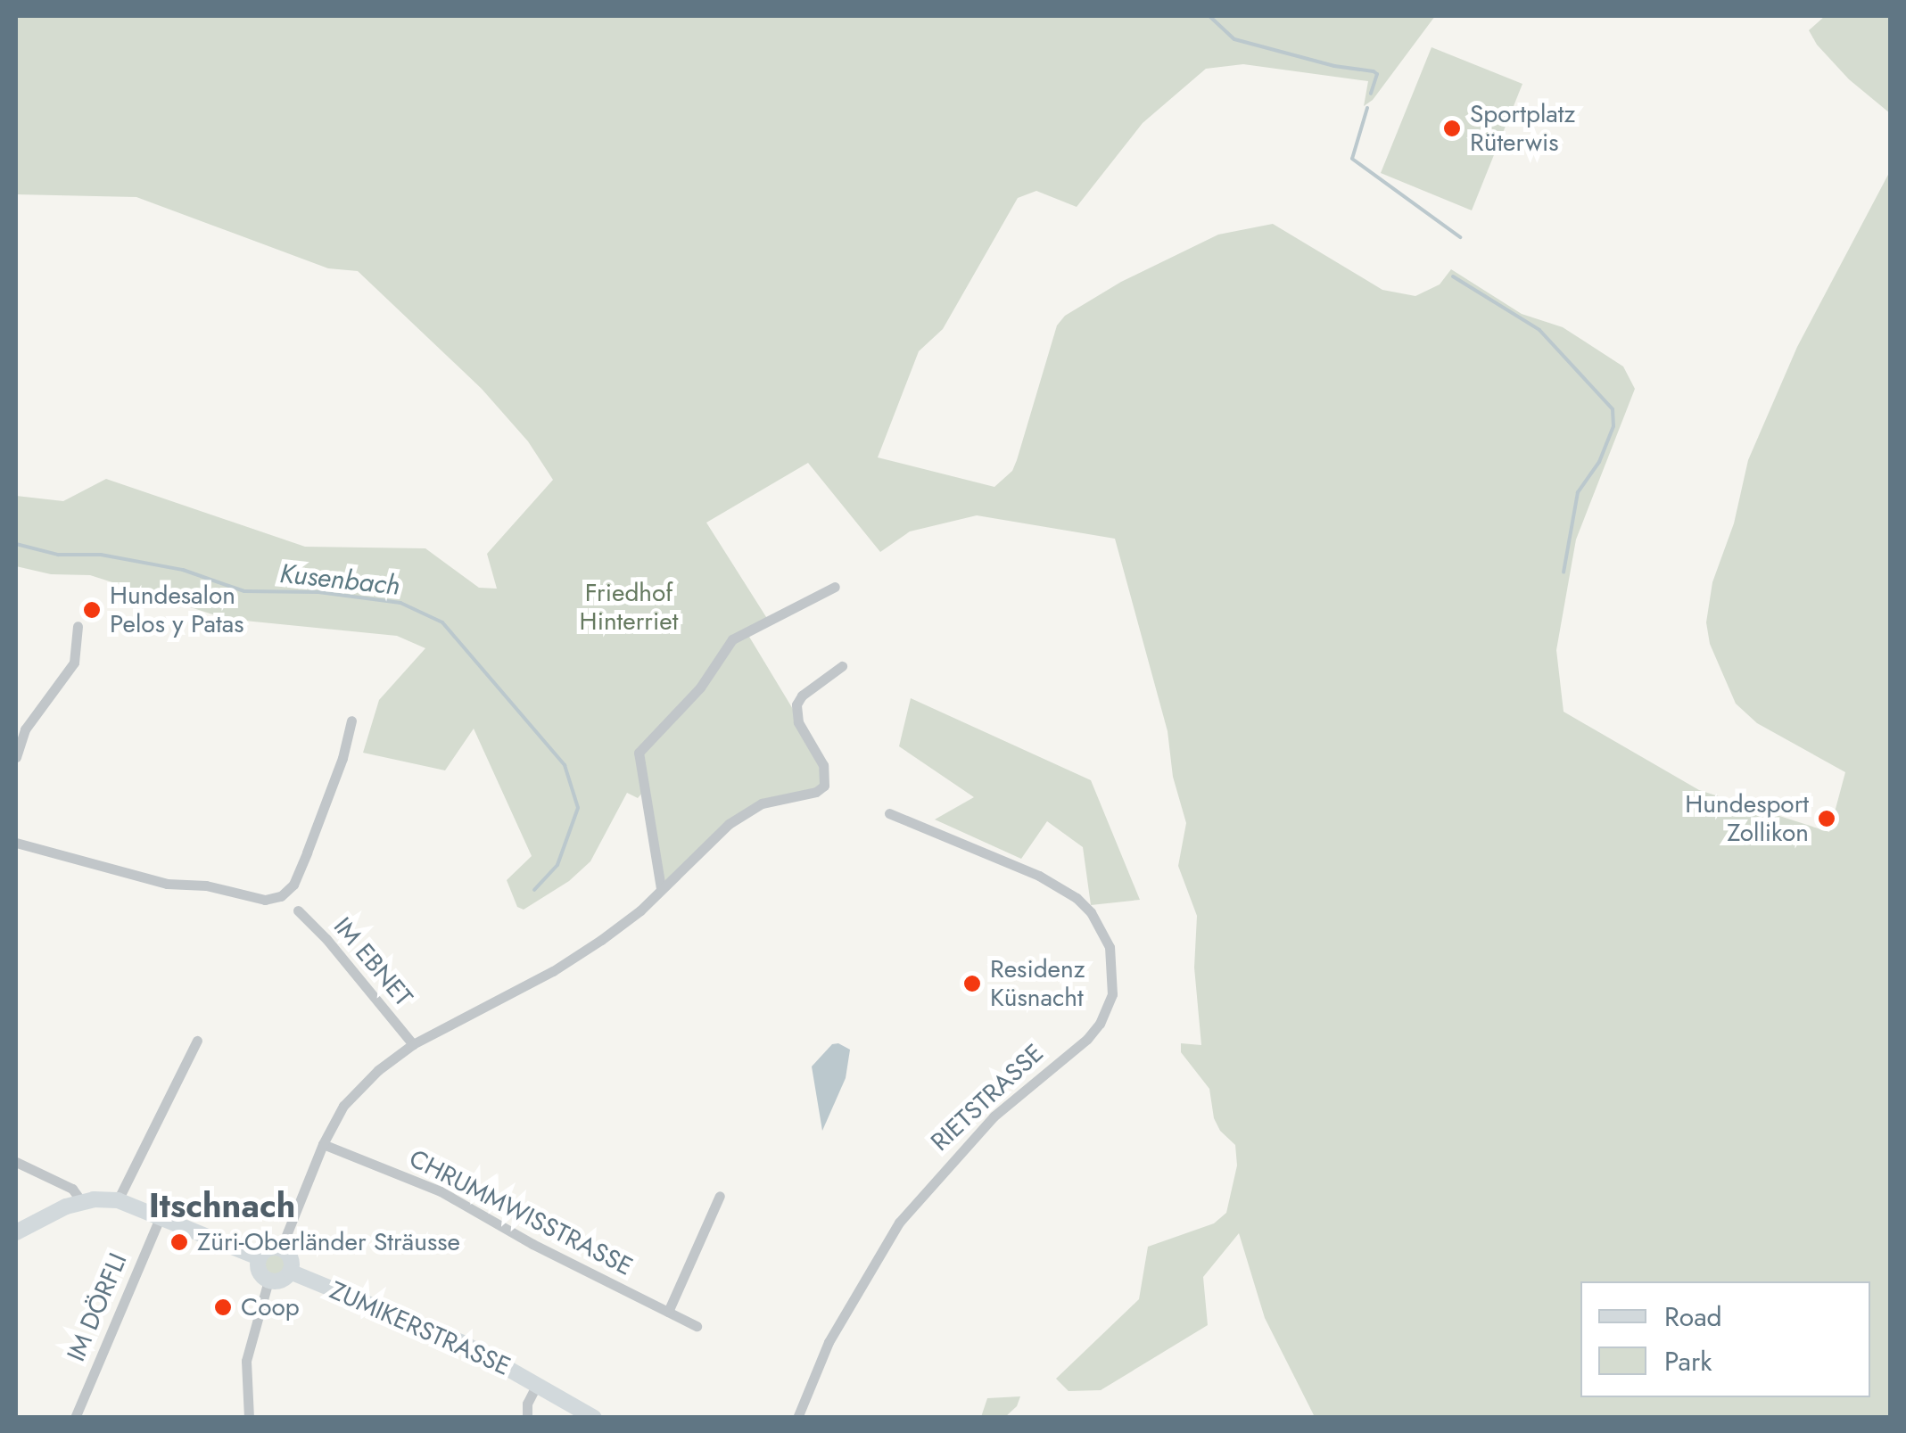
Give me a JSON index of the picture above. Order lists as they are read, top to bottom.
{
  "streets": {
    "main road": ["ZUMIKERSTRASSE"],
    "street": [
      "IM EBNET",
      "RIETSTRASSE",
      "CHRUMMWISSTRASSE",
      "IM DÖRFLI"
    ]
  },
  "districts": ["Itschnach"],
  "water": ["Kusenbach"],
  "parks": ["Friedhof Hinterriet"],
  "places": [
    "Sportplatz Rüterwis",
    "Hundesalon Pelos y Patas",
    "Hundesport Zollikon",
    "Residenz Küsnacht",
    "Züri-Oberländer Sträusse",
    "Coop"
  ],
  "legend": ["Road", "Park"]
}
